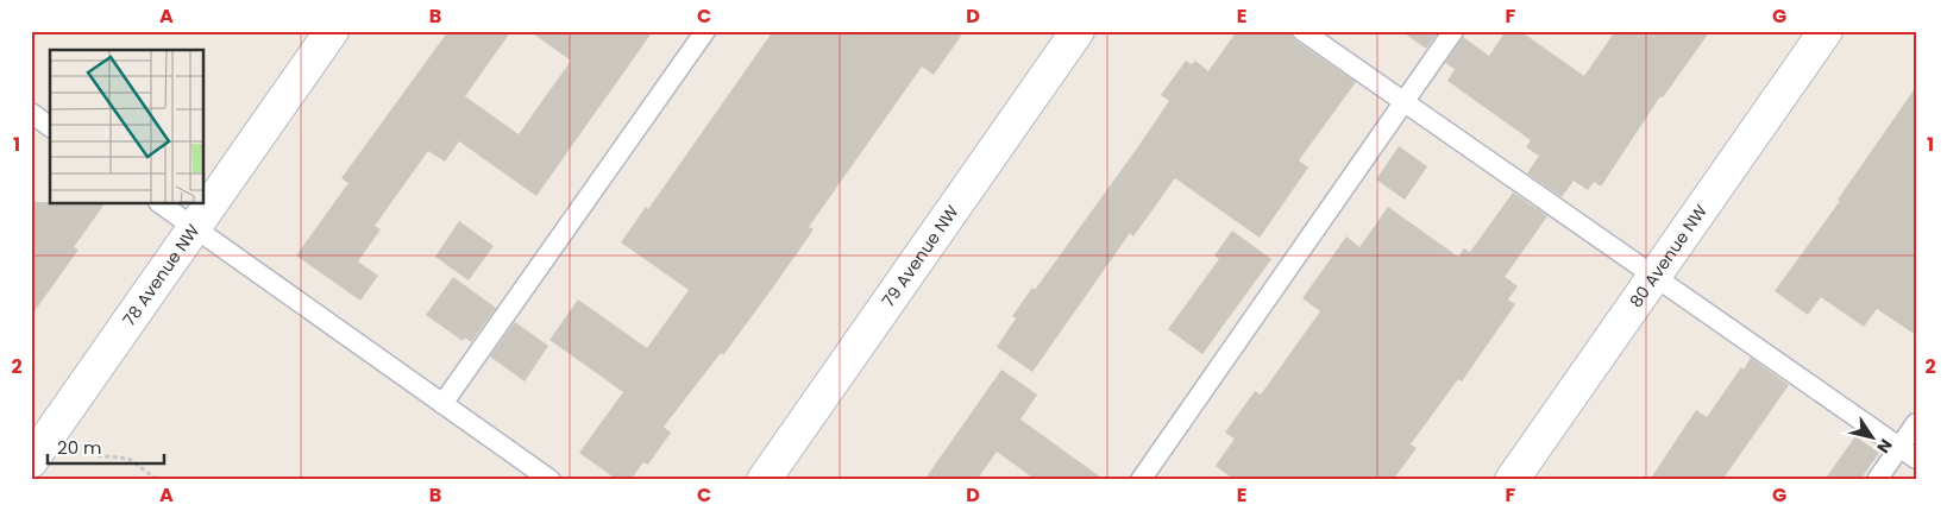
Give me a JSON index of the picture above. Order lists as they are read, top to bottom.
{
  "streets": {
    "street": ["79 Avenue NW", "80 Avenue NW", "78 Avenue NW"]
  },
  "scale_bar": "20 m",
  "north": "bottom right",
  "grid": {
    "columns": [
      "A",
      "B",
      "C",
      "D",
      "E",
      "F",
      "G"
    ],
    "rows": ["1", "2"]
  }
}
